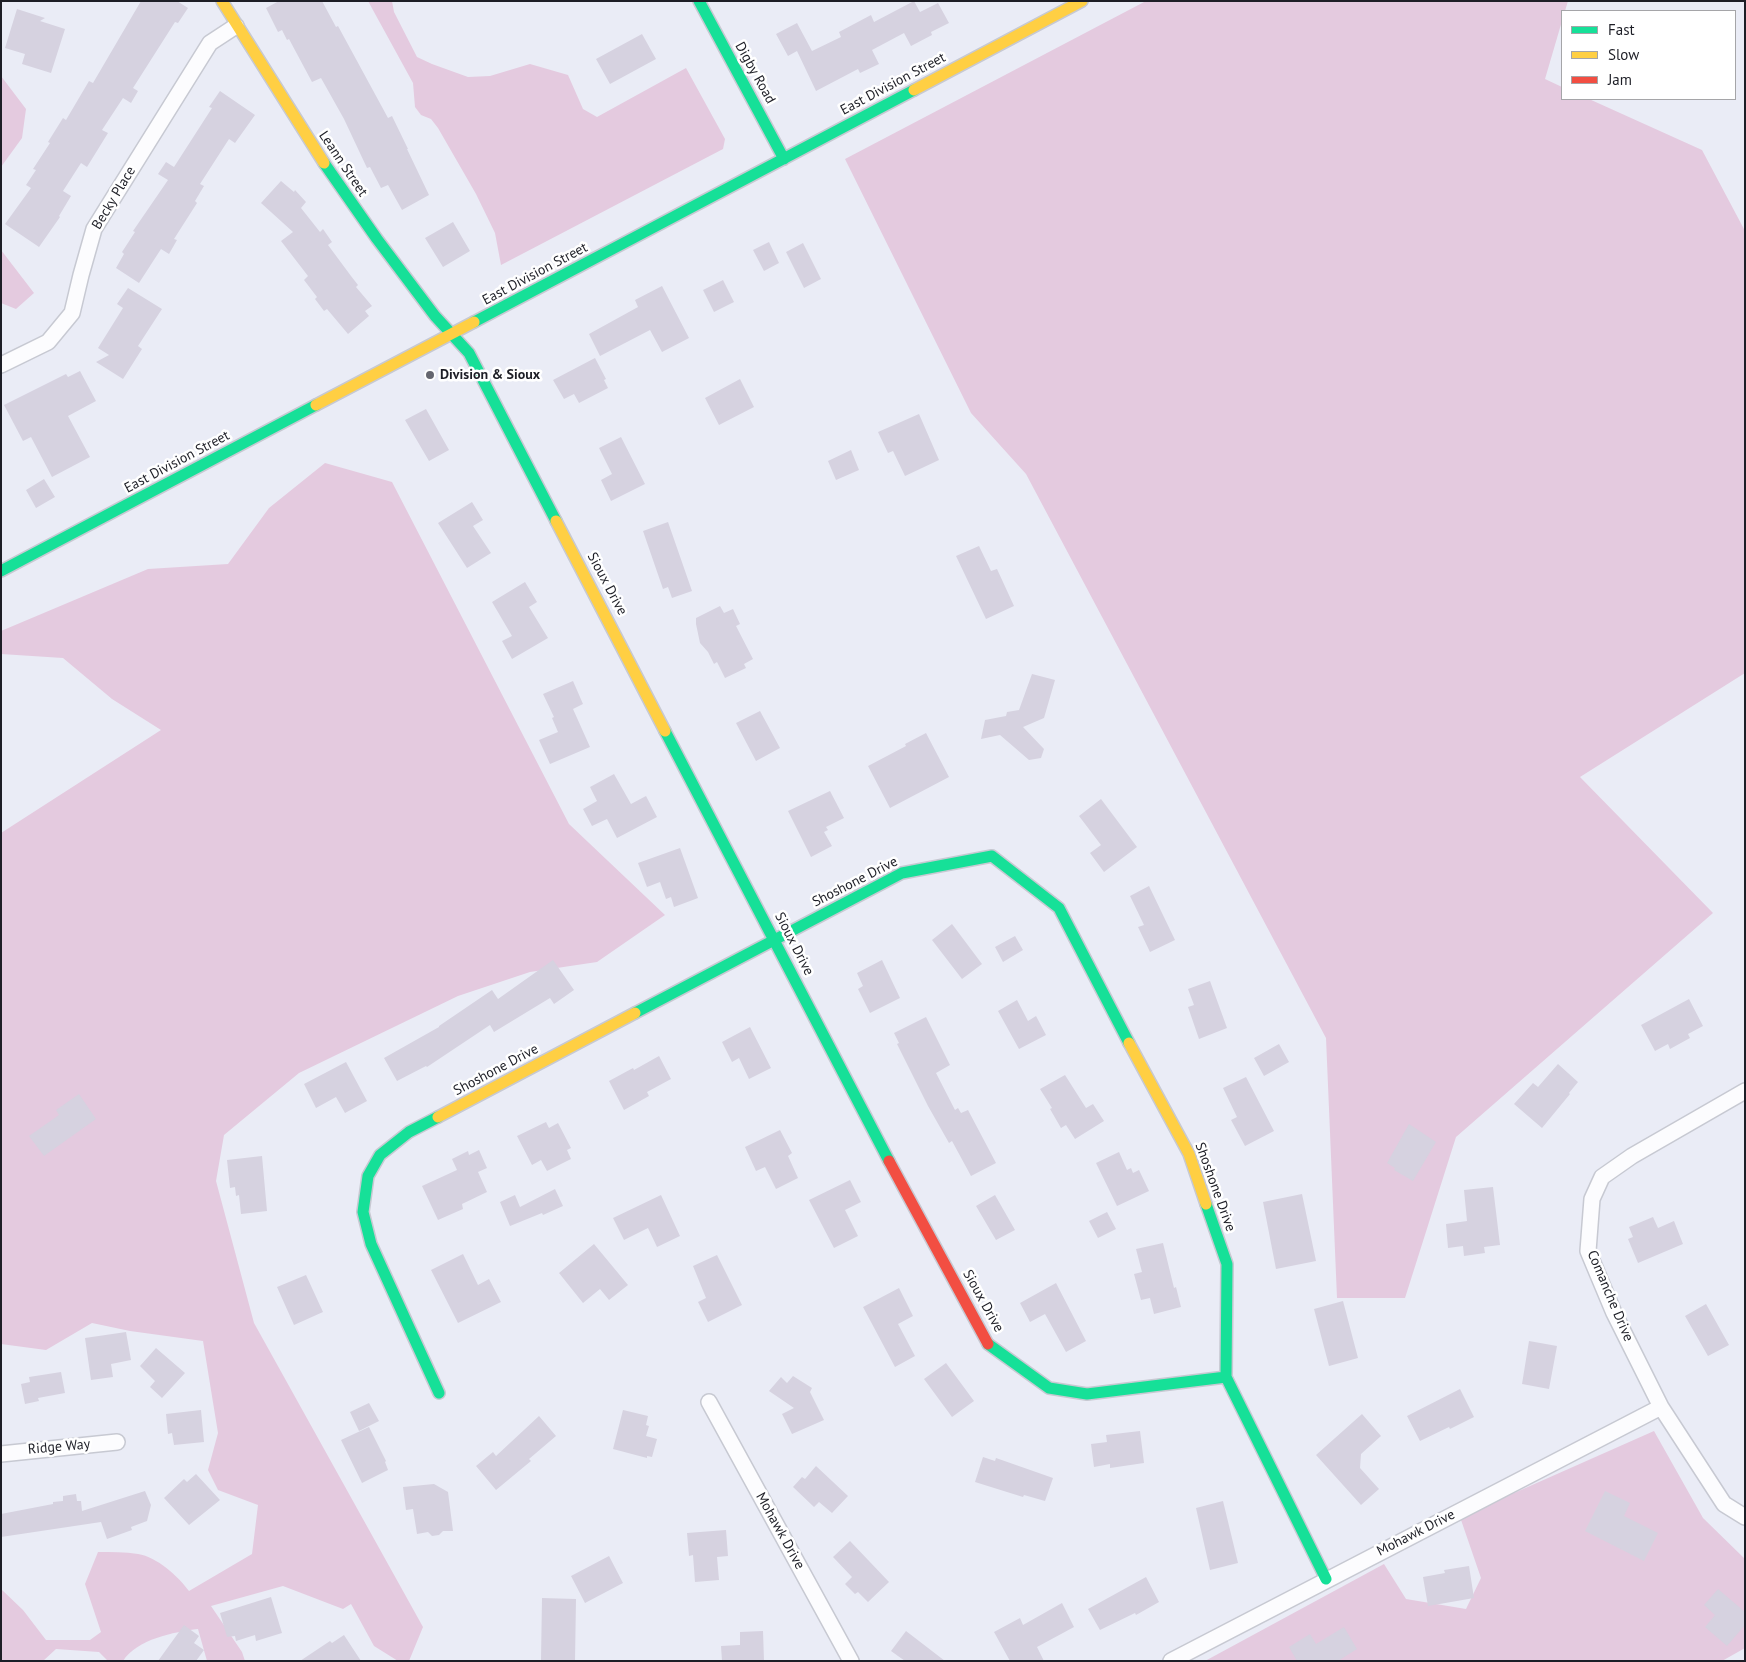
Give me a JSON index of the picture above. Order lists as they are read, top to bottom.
{
  "streets": {
    "street": [
      "Digby Road",
      "East Division Street",
      "Leann Street",
      "Becky Place",
      "Sioux Drive",
      "Shoshone Drive",
      "Comanche Drive",
      "Ridge Way",
      "Mohawk Drive"
    ]
  },
  "crossings": [
    ["Digby Road", "East Division Street"],
    ["East Division Street", "Leann Street"],
    ["East Division Street", "Sioux Drive"],
    ["Leann Street", "Becky Place"],
    ["Leann Street", "Sioux Drive"],
    ["Sioux Drive", "Shoshone Drive"],
    ["Shoshone Drive", "Mohawk Drive"],
    ["Comanche Drive", "Mohawk Drive"]
  ],
  "places": ["Division & Sioux"],
  "legend": ["Fast", "Slow", "Jam"]
}
